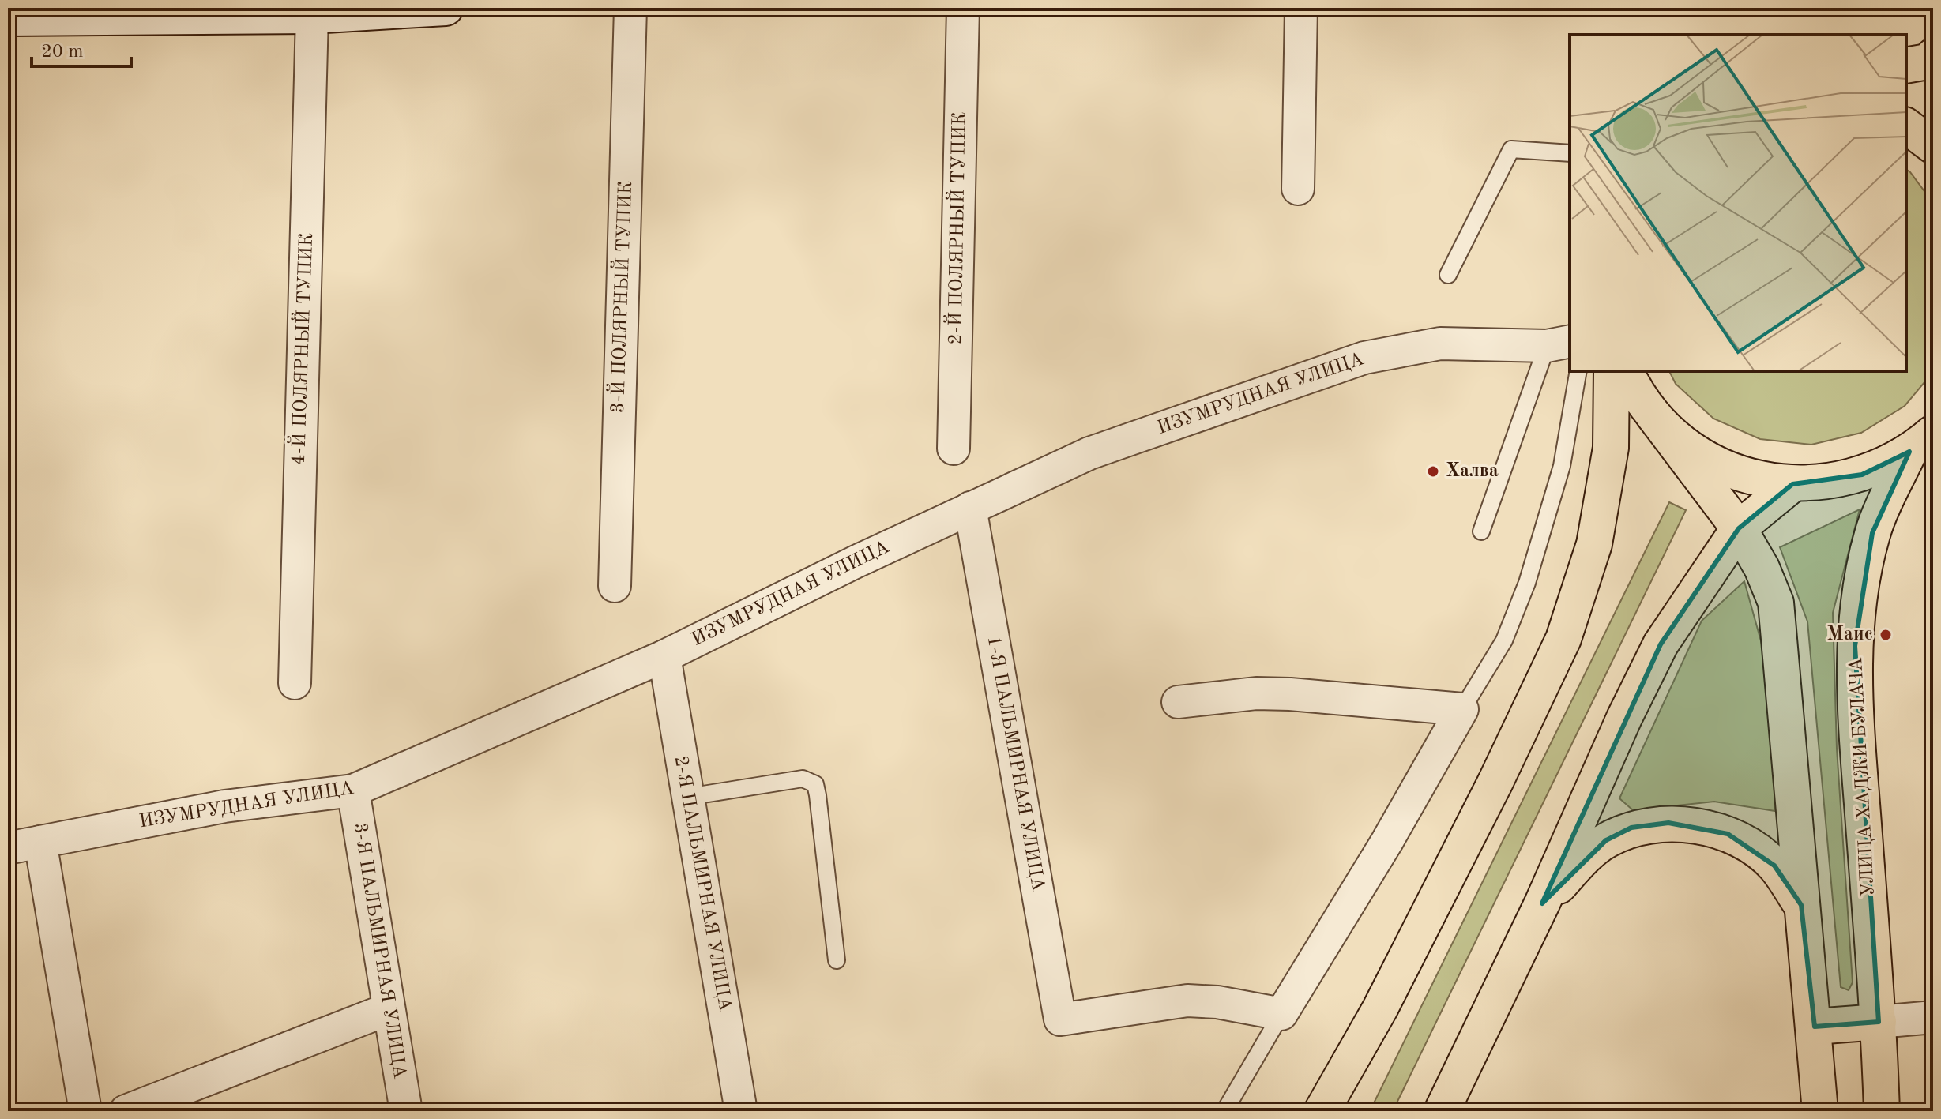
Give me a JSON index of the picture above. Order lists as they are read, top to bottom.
{
  "streets": {
    "main road": ["УЛИЦА ХАДЖИ БУЛАЧА"],
    "street": [
      "2-Й ПОЛЯРНЫЙ ТУПИК",
      "3-Й ПОЛЯРНЫЙ ТУПИК",
      "4-Й ПОЛЯРНЫЙ ТУПИК",
      "ИЗУМРУДНАЯ УЛИЦА",
      "1-Я ПАЛЬМИРНАЯ УЛИЦА",
      "2-Я ПАЛЬМИРНАЯ УЛИЦА",
      "3-Я ПАЛЬМИРНАЯ УЛИЦА"
    ]
  },
  "crossings": [
    ["ИЗУМРУДНАЯ УЛИЦА", "1-Я ПАЛЬМИРНАЯ УЛИЦА"],
    ["ИЗУМРУДНАЯ УЛИЦА", "2-Я ПАЛЬМИРНАЯ УЛИЦА"],
    ["ИЗУМРУДНАЯ УЛИЦА", "3-Я ПАЛЬМИРНАЯ УЛИЦА"]
  ],
  "places": ["Халва", "Маис"],
  "scale_bar": "20 m"
}
